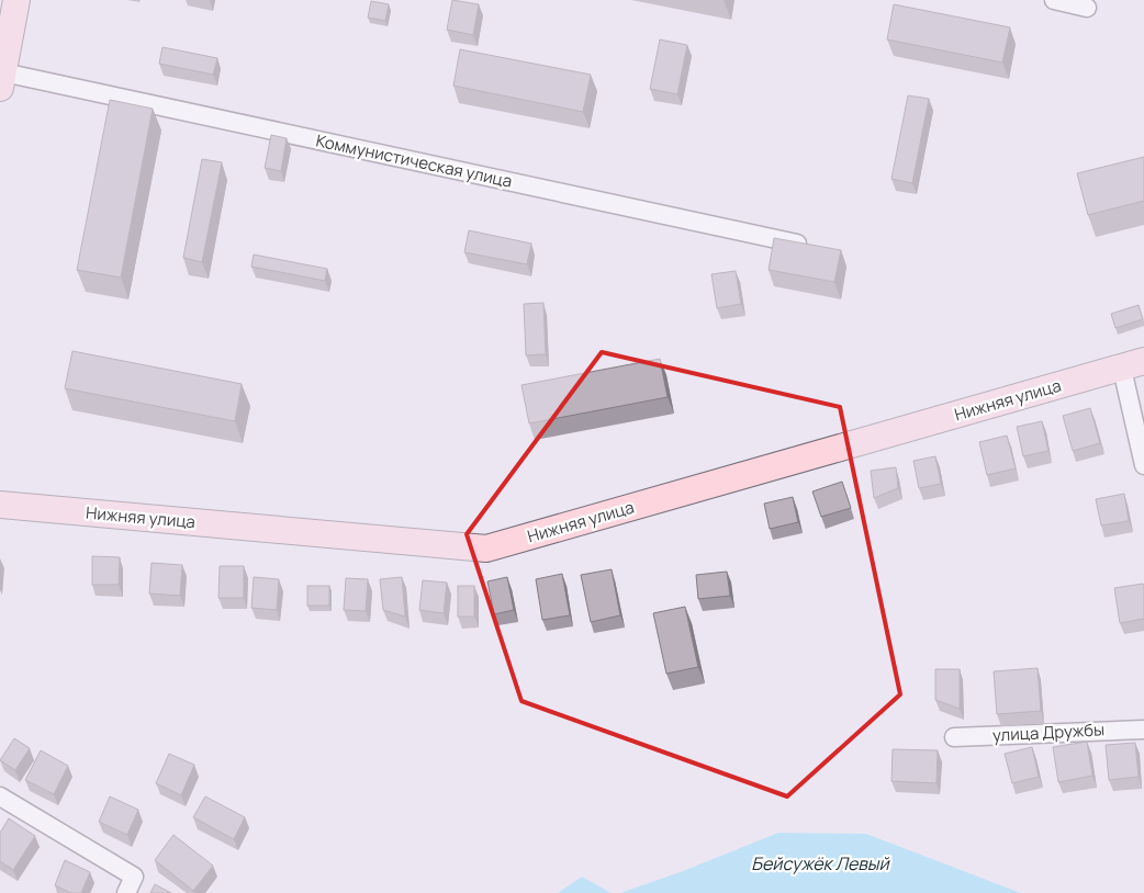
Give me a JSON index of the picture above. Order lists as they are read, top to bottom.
{
  "streets": {
    "street": ["Коммунистическая улица", "Нижняя улица", "улица Дружбы"]
  },
  "water": ["Бейсужёк Левый"]
}
